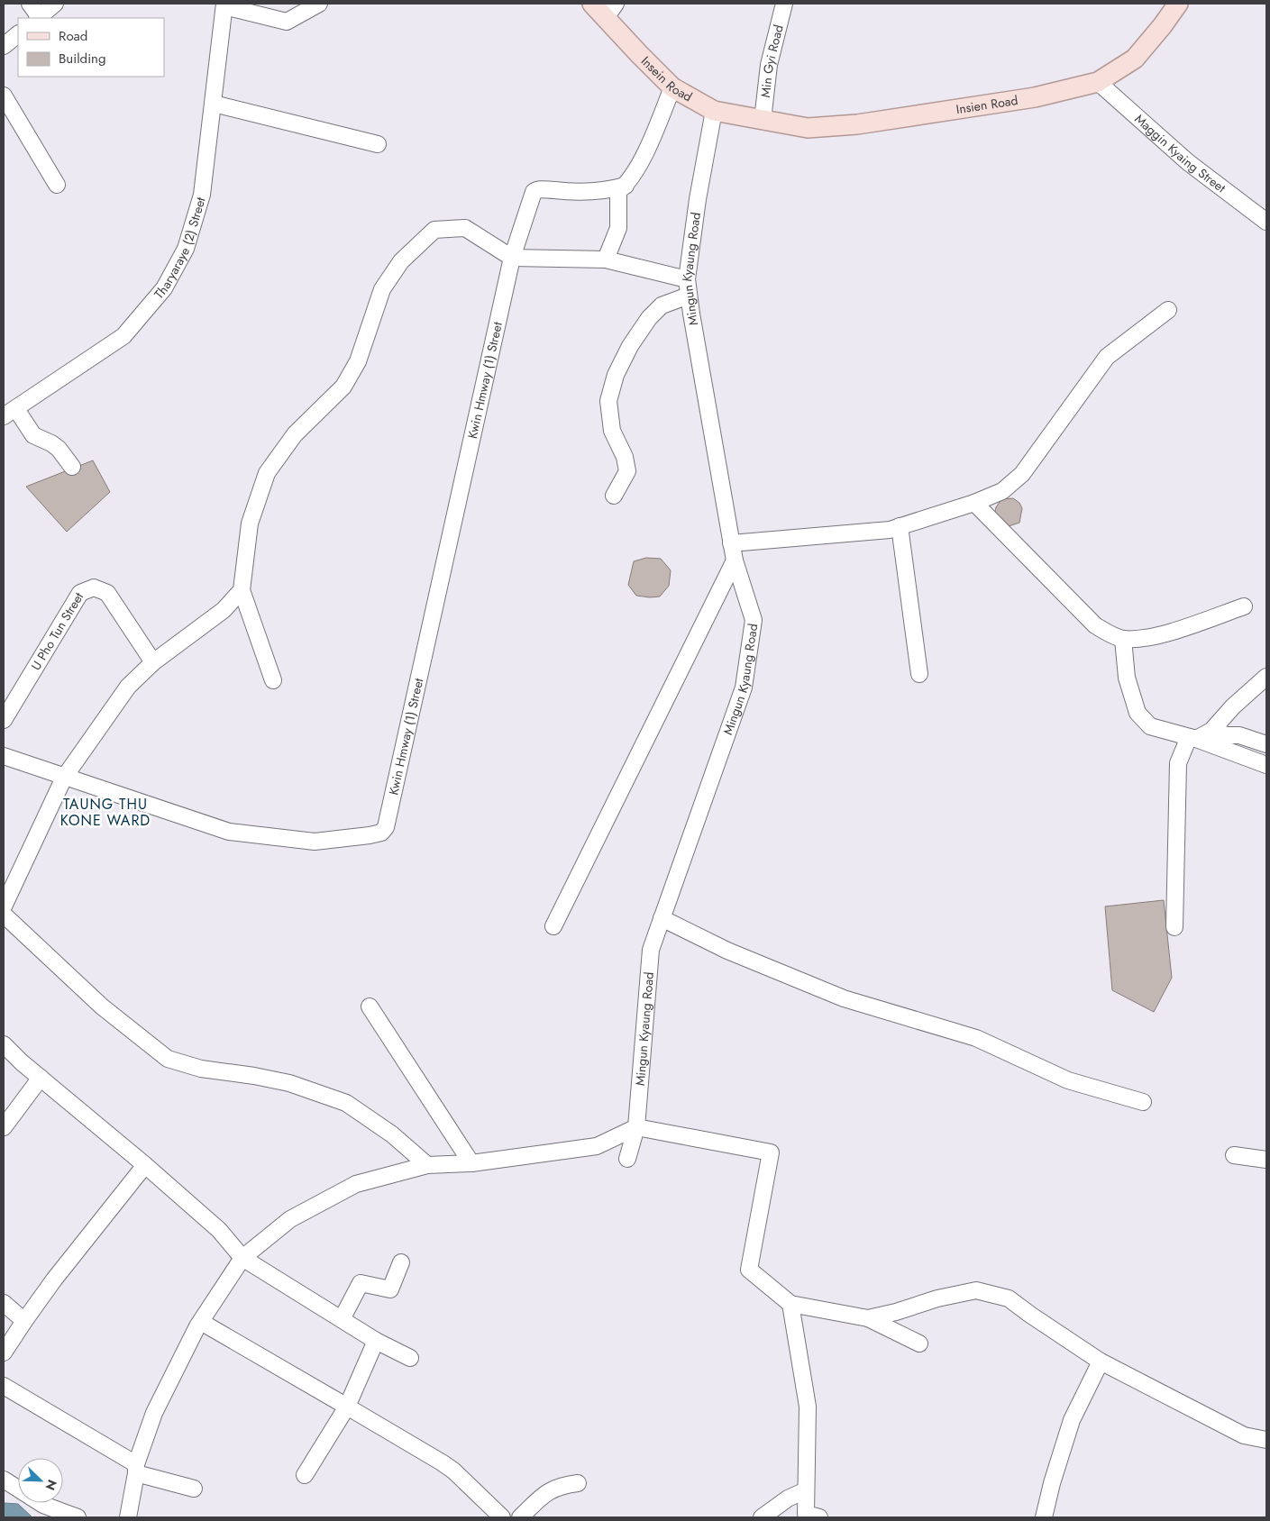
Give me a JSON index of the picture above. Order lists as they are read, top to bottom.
{
  "streets": {
    "main road": ["Insein Road", "Insien Road"],
    "street": [
      "Min Gyi Road",
      "Maggin Kyaing Street",
      "Tharyaraye (2) Street",
      "Mingun Kyaung Road",
      "Kwin Hmway (1) Street",
      "U Pho Tun Street"
    ]
  },
  "crossings": [
    ["Min Gyi Road", "Insein Road"],
    ["Min Gyi Road", "Insien Road"],
    ["Insein Road", "Insien Road"],
    ["Insein Road", "Mingun Kyaung Road"],
    ["Insien Road", "Maggin Kyaing Street"]
  ],
  "districts": ["TAUNG THU KONE WARD"],
  "legend": ["Road", "Building"],
  "north": "bottom right"
}
